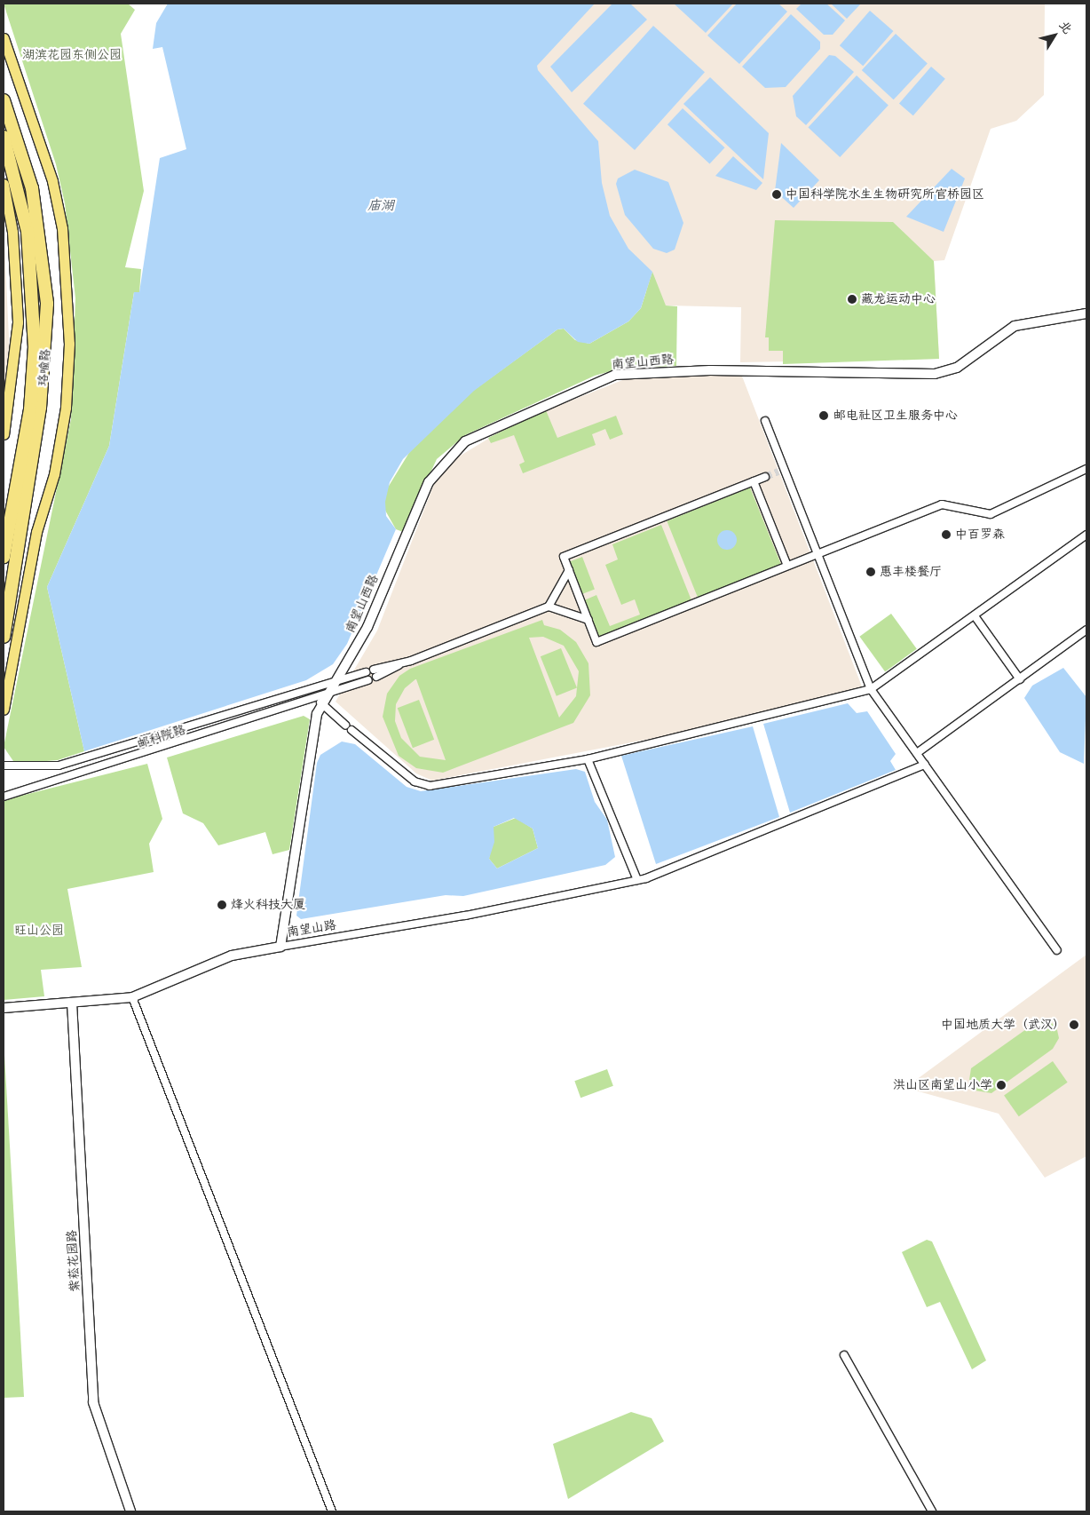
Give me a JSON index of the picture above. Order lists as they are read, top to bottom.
{
  "streets": {
    "highway": ["珞喻路"],
    "street": [
      "南望山西路",
      "邮科院路",
      "南望山路",
      "紫菘花园路"
    ]
  },
  "crossings": [
    ["南望山西路", "邮科院路"],
    ["南望山西路", "南望山路"],
    ["南望山路", "紫菘花园路"]
  ],
  "water": ["庙湖"],
  "parks": ["湖滨花园东侧公园", "旺山公园"],
  "places": [
    "中国科学院水生生物研究所官桥园区",
    "藏龙运动中心",
    "邮电社区卫生服务中心",
    "中百罗森",
    "惠丰楼餐厅",
    "烽火科技大厦",
    "中国地质大学（武汉）",
    "洪山区南望山小学"
  ],
  "north": "top right"
}
